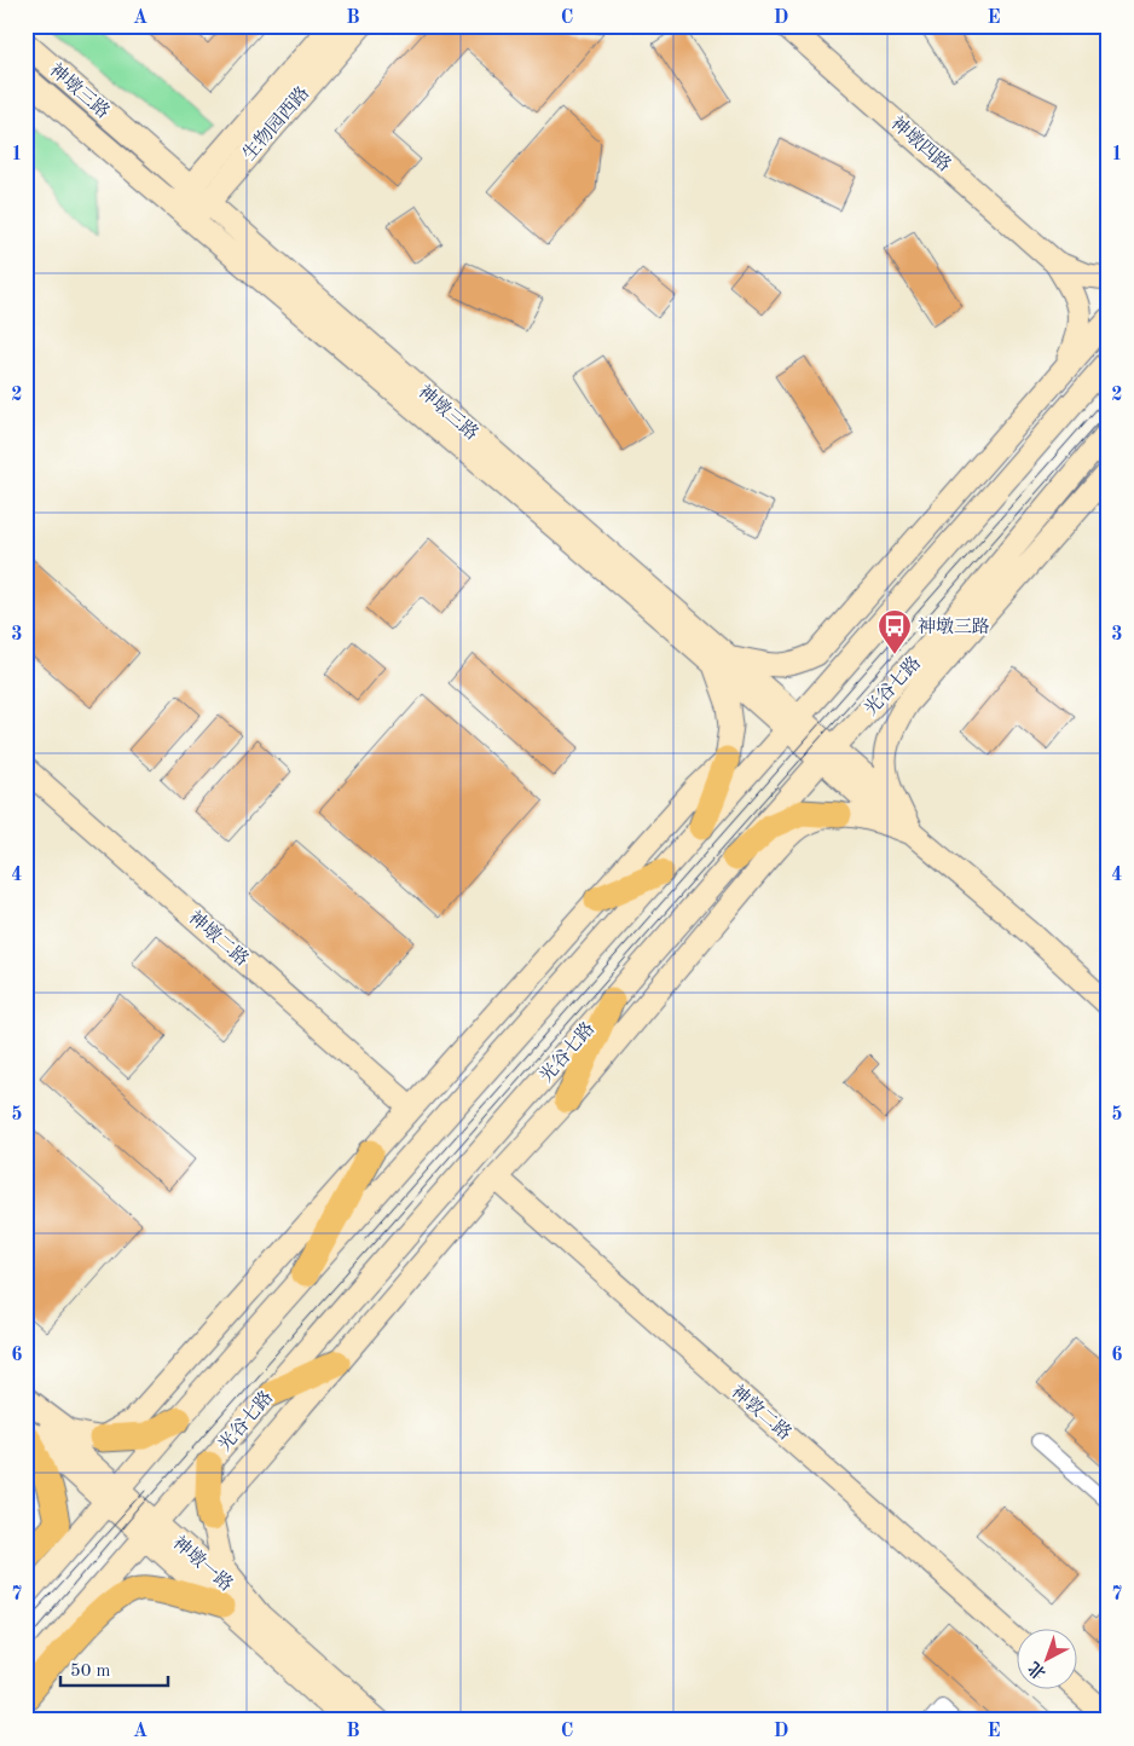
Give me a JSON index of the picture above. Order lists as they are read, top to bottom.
{
  "streets": {
    "street": [
      "神墩三路",
      "生物园西路",
      "神墩四路",
      "光谷七路",
      "神墩二路",
      "神敦二路",
      "神墩一路"
    ]
  },
  "crossings": [
    ["神墩三路", "生物园西路"],
    ["神墩三路", "光谷七路"],
    ["光谷七路", "神墩一路"]
  ],
  "places": {
    "bus stop": ["神墩三路"]
  },
  "scale_bar": "50 m",
  "north": "bottom left",
  "grid": {
    "columns": [
      "A",
      "B",
      "C",
      "D",
      "E"
    ],
    "rows": [
      "1",
      "2",
      "3",
      "4",
      "5",
      "6",
      "7"
    ]
  }
}
